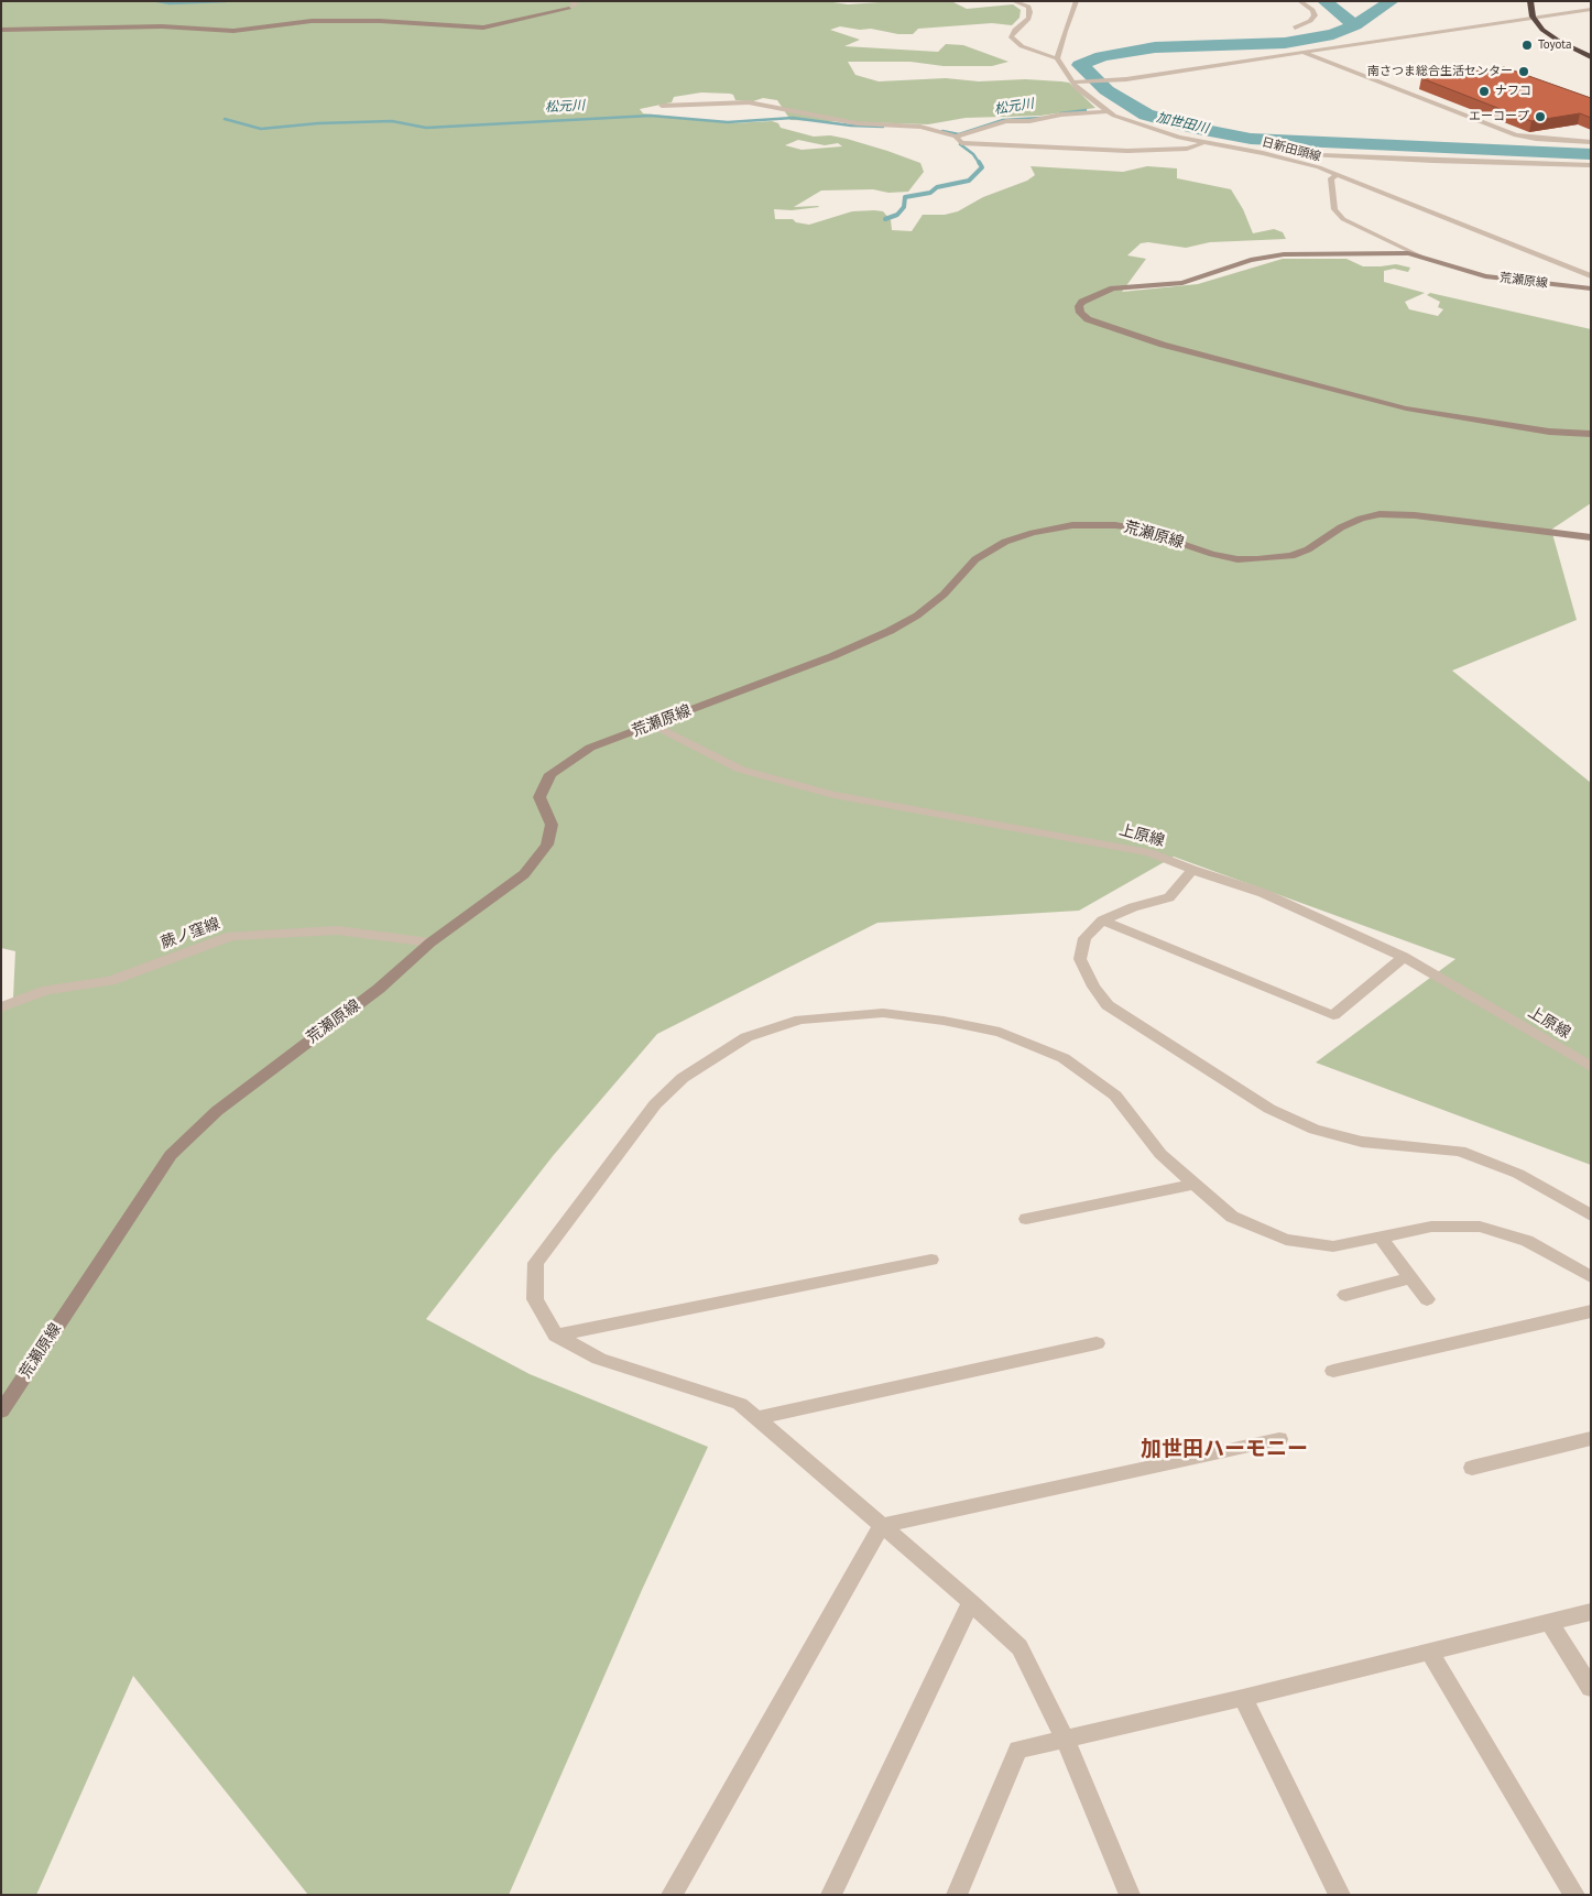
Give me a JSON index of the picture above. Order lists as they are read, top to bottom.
{
  "streets": {
    "street": [
      "日新田頭線",
      "荒瀬原線",
      "上原線",
      "蕨ノ窪線"
    ]
  },
  "crossings": [
    ["荒瀬原線", "上原線"],
    ["荒瀬原線", "蕨ノ窪線"]
  ],
  "districts": ["加世田ハーモニー"],
  "water": ["松元川", "加世田川"],
  "places": [
    "Toyota",
    "南さつま総合生活センター",
    "ナフコ",
    "エーコープ"
  ]
}
